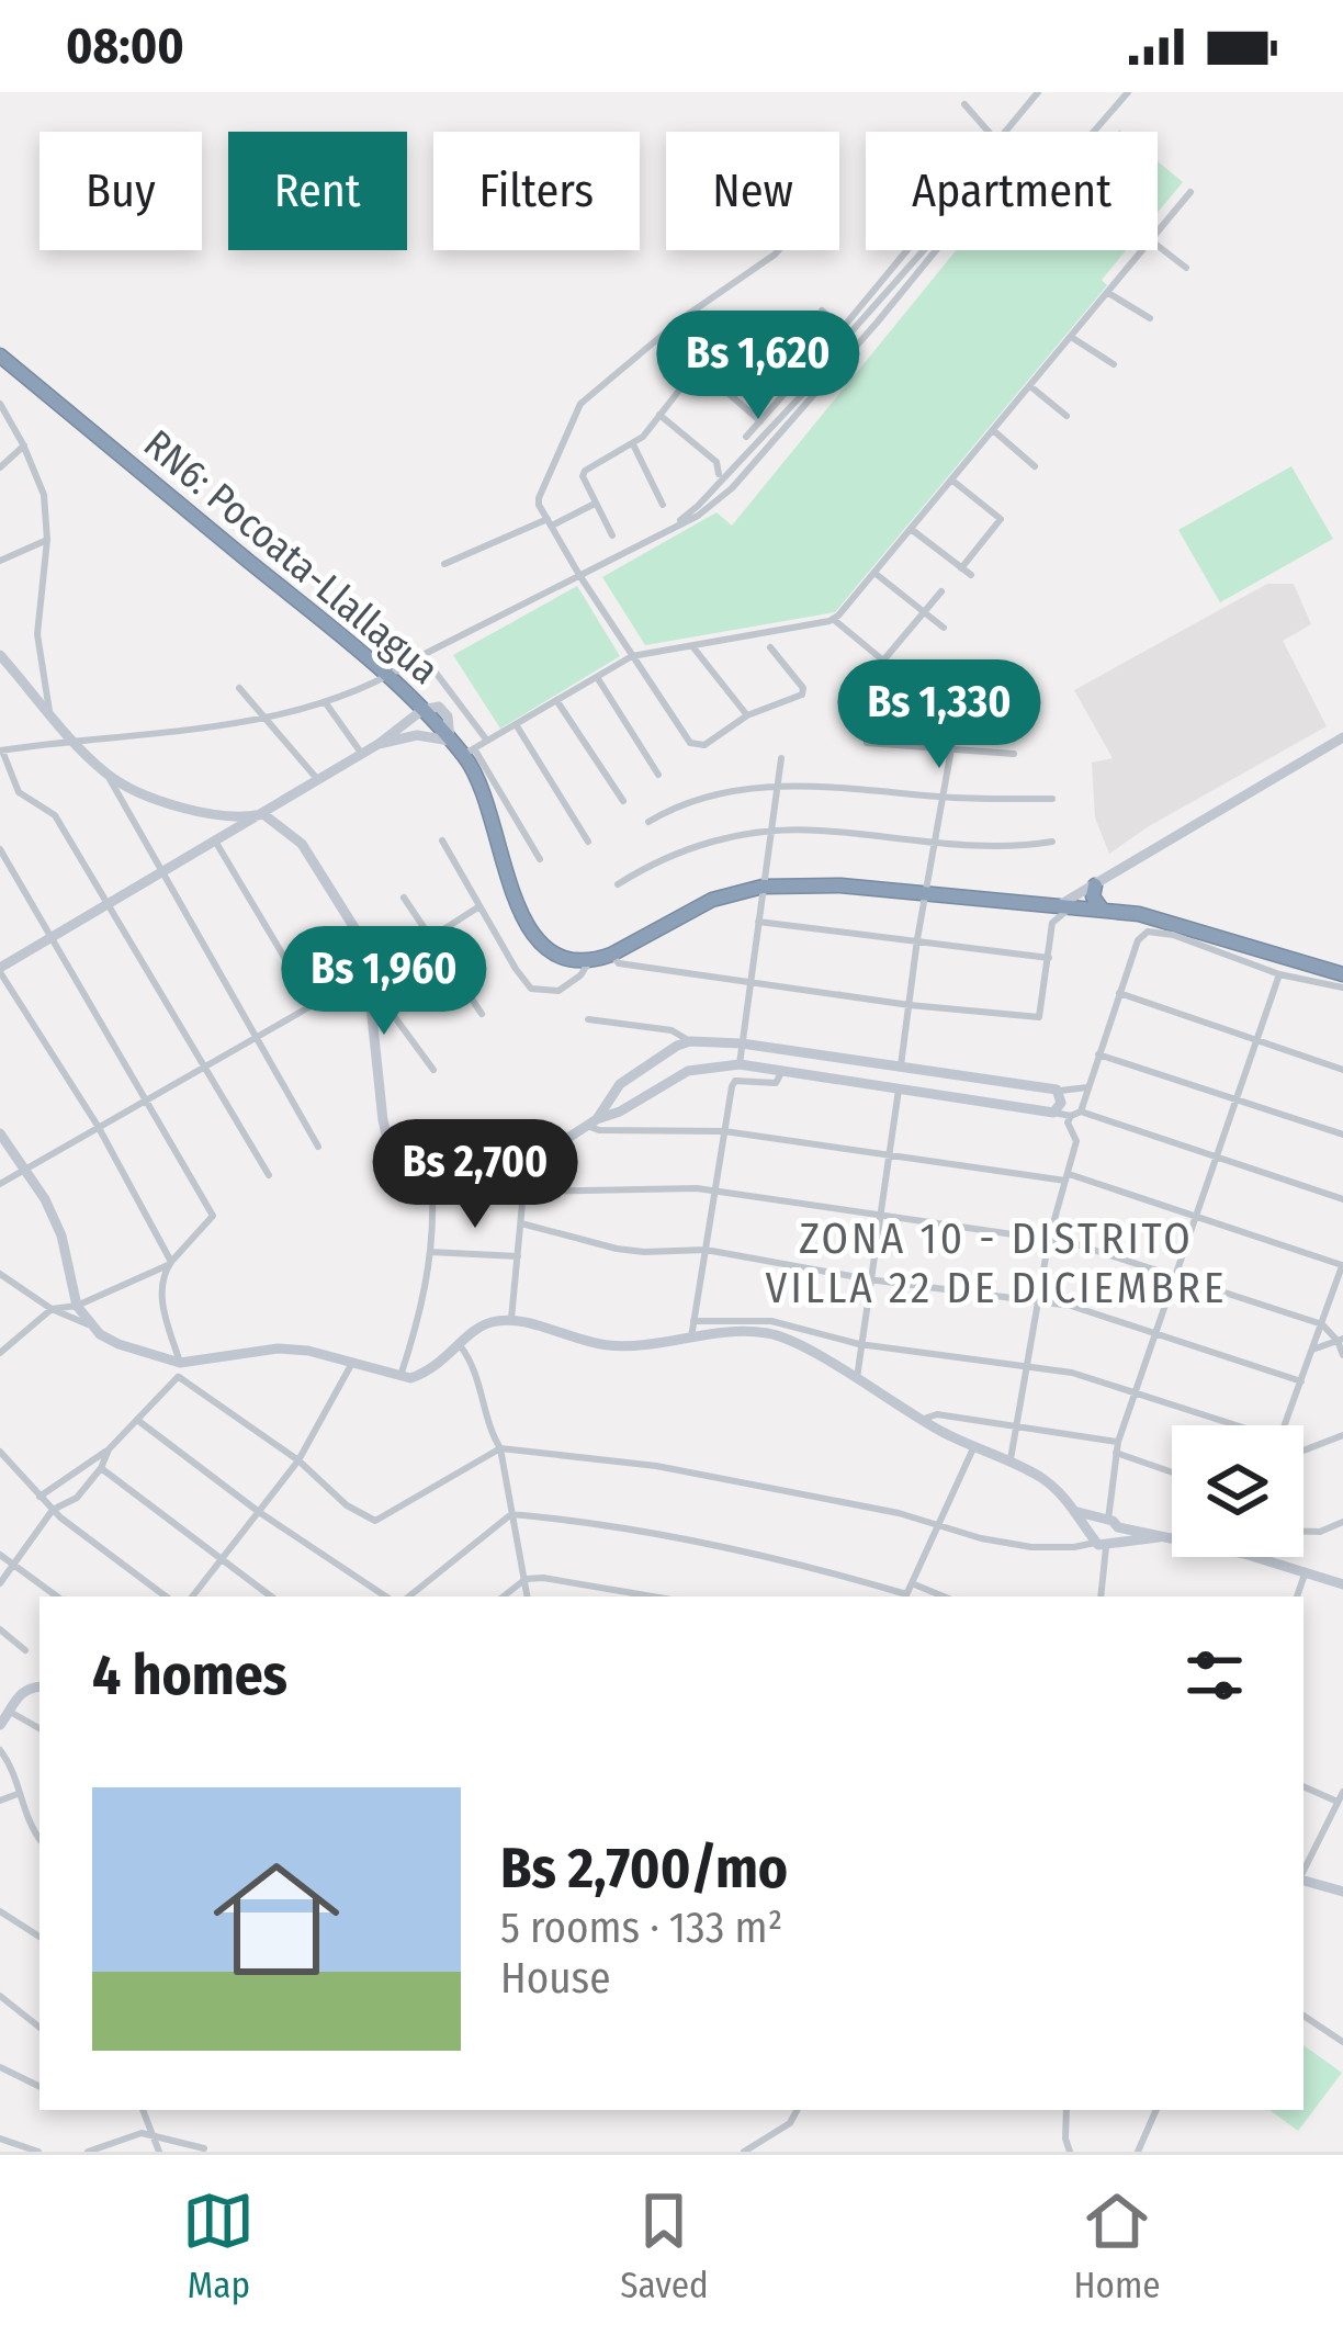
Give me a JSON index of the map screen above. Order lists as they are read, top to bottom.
{
  "streets": {
    "highway": ["RN6: Pocoata-Llallagua"]
  },
  "districts": ["ZONA 10 - DISTRITO VILLA 22 DE DICIEMBRE"],
  "page": {
    "status": "08:00",
    "chip": [
      "Buy",
      "Rent",
      "Filters",
      "New",
      "Apartment"
    ],
    "price": [
      "Bs 1,620",
      "Bs 1,330",
      "Bs 1,960",
      "Bs 2,700"
    ],
    "heading": "4 homes",
    "list": [
      {
        "name": "Bs 2,700/mo",
        "note": "5 rooms · 133 m² · House"
      }
    ],
    "tabs": ["Map", "Saved", "Home"]
  }
}
